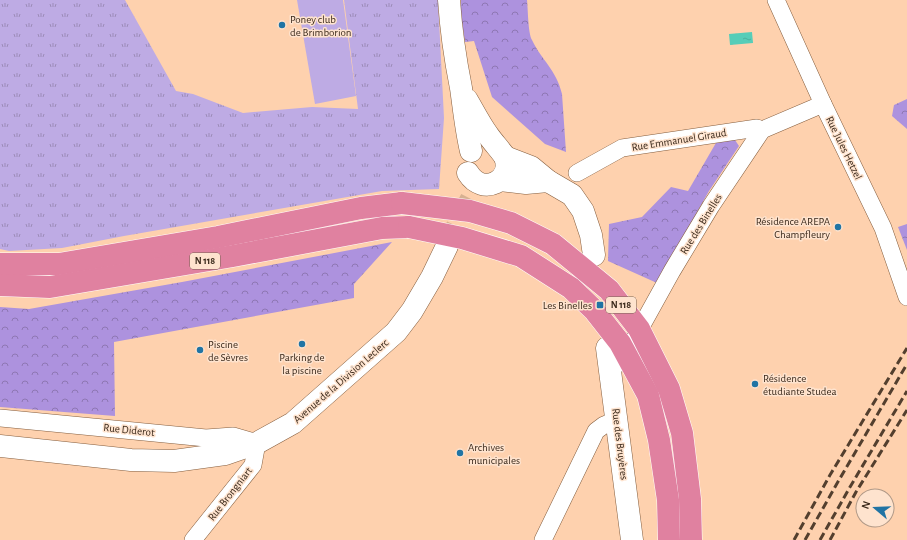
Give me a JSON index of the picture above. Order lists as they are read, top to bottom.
{
  "streets": {
    "highway": ["N 118"],
    "main road": ["Avenue de la Division Leclerc", "Rue des Bruyères"],
    "street": [
      "Rue Emmanuel Giraud",
      "Rue Jules Hetzel",
      "Rue des Binelles",
      "Rue Diderot",
      "Rue Brongniart"
    ]
  },
  "crossings": [
    ["Rue Emmanuel Giraud", "Rue des Binelles"],
    ["Rue des Binelles", "Rue des Bruyères"],
    ["Avenue de la Division Leclerc", "Rue Diderot"],
    ["Avenue de la Division Leclerc", "Rue Brongniart"],
    ["Rue Diderot", "Rue Brongniart"]
  ],
  "places": {
    "other": [
      "Poney club de Brimborion",
      "Résidence AREPA Champfleury",
      "Parking de la piscine",
      "Piscine de Sèvres",
      "Résidence étudiante Studea",
      "Archives municipales"
    ],
    "transit": ["Les Binelles"]
  },
  "north": "left"
}
